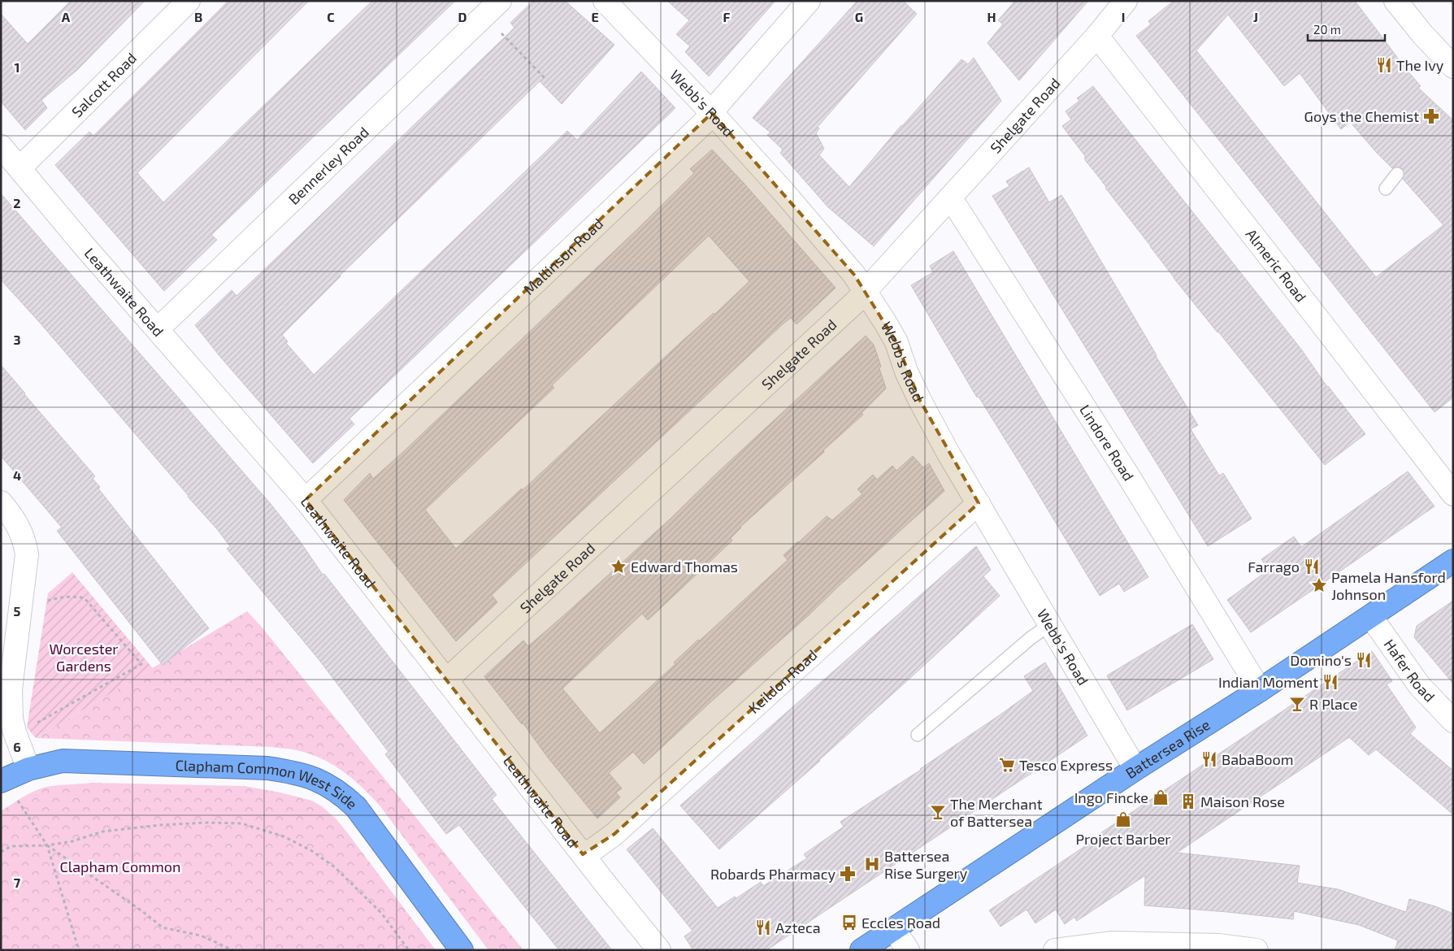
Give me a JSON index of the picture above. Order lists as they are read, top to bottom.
{
  "streets": {
    "highway": ["Battersea Rise", "Clapham Common West Side"],
    "street": [
      "Salcott Road",
      "Webb's Road",
      "Shelgate Road",
      "Bennerley Road",
      "Mallinson Road",
      "Almeric Road",
      "Leathwaite Road",
      "Lindore Road",
      "Hafer Road",
      "Keildon Road"
    ]
  },
  "crossings": [
    ["Salcott Road", "Leathwaite Road"],
    ["Webb's Road", "Shelgate Road"],
    ["Webb's Road", "Mallinson Road"],
    ["Webb's Road", "Keildon Road"],
    ["Webb's Road", "Battersea Rise"],
    ["Shelgate Road", "Almeric Road"],
    ["Shelgate Road", "Leathwaite Road"],
    ["Shelgate Road", "Lindore Road"],
    ["Bennerley Road", "Leathwaite Road"],
    ["Mallinson Road", "Leathwaite Road"],
    ["Leathwaite Road", "Keildon Road"],
    ["Lindore Road", "Battersea Rise"],
    ["Hafer Road", "Battersea Rise"]
  ],
  "parks": ["Worcester Gardens", "Clapham Common"],
  "places": {
    "restaurant": [
      "The Ivy",
      "Farrago",
      "Domino's",
      "Indian Moment",
      "BabaBoom",
      "Azteca"
    ],
    "pharmacy": ["Goys the Chemist", "Robards Pharmacy"],
    "place": ["Edward Thomas", "Pamela Hansford Johnson"],
    "bar": ["R Place", "The Merchant of Battersea"],
    "supermarket": ["Tesco Express"],
    "shop": ["Ingo Fincke", "Project Barber"],
    "building": ["Maison Rose"],
    "hospital": ["Battersea Rise Surgery"],
    "bus stop": ["Eccles Road"]
  },
  "scale_bar": "20 m",
  "grid": {
    "columns": [
      "A",
      "B",
      "C",
      "D",
      "E",
      "F",
      "G",
      "H",
      "I",
      "J"
    ],
    "rows": [
      "1",
      "2",
      "3",
      "4",
      "5",
      "6",
      "7"
    ]
  }
}
